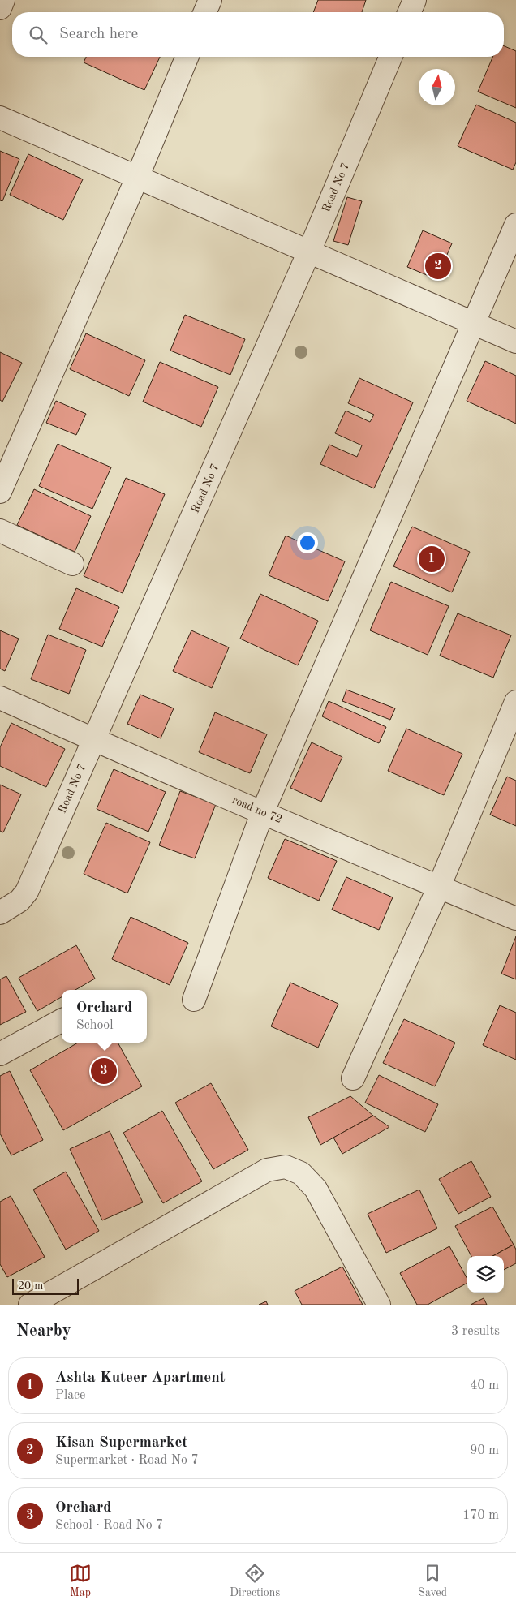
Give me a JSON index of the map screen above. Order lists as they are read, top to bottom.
{
  "streets": {
    "street": ["Road No 7", "road no 72"]
  },
  "crossings": [
    ["Road No 7", "road no 72"]
  ],
  "scale_bar": "20 m",
  "north": "top",
  "page": {
    "search": "Search here",
    "pins": ["2", "1", "3"],
    "popup": ["Orchard", "School"],
    "scale": "20 m",
    "heading": ["Nearby", "3 results"],
    "list": [
      {
        "mark": "1",
        "name": "Ashta Kuteer Apartment",
        "note": "Place",
        "value": "40 m"
      },
      {
        "mark": "2",
        "name": "Kisan Supermarket",
        "note": "Supermarket · Road No 7",
        "value": "90 m"
      },
      {
        "mark": "3",
        "name": "Orchard",
        "note": "School · Road No 7",
        "value": "170 m"
      }
    ],
    "nav": ["Map", "Directions", "Saved"]
  }
}
